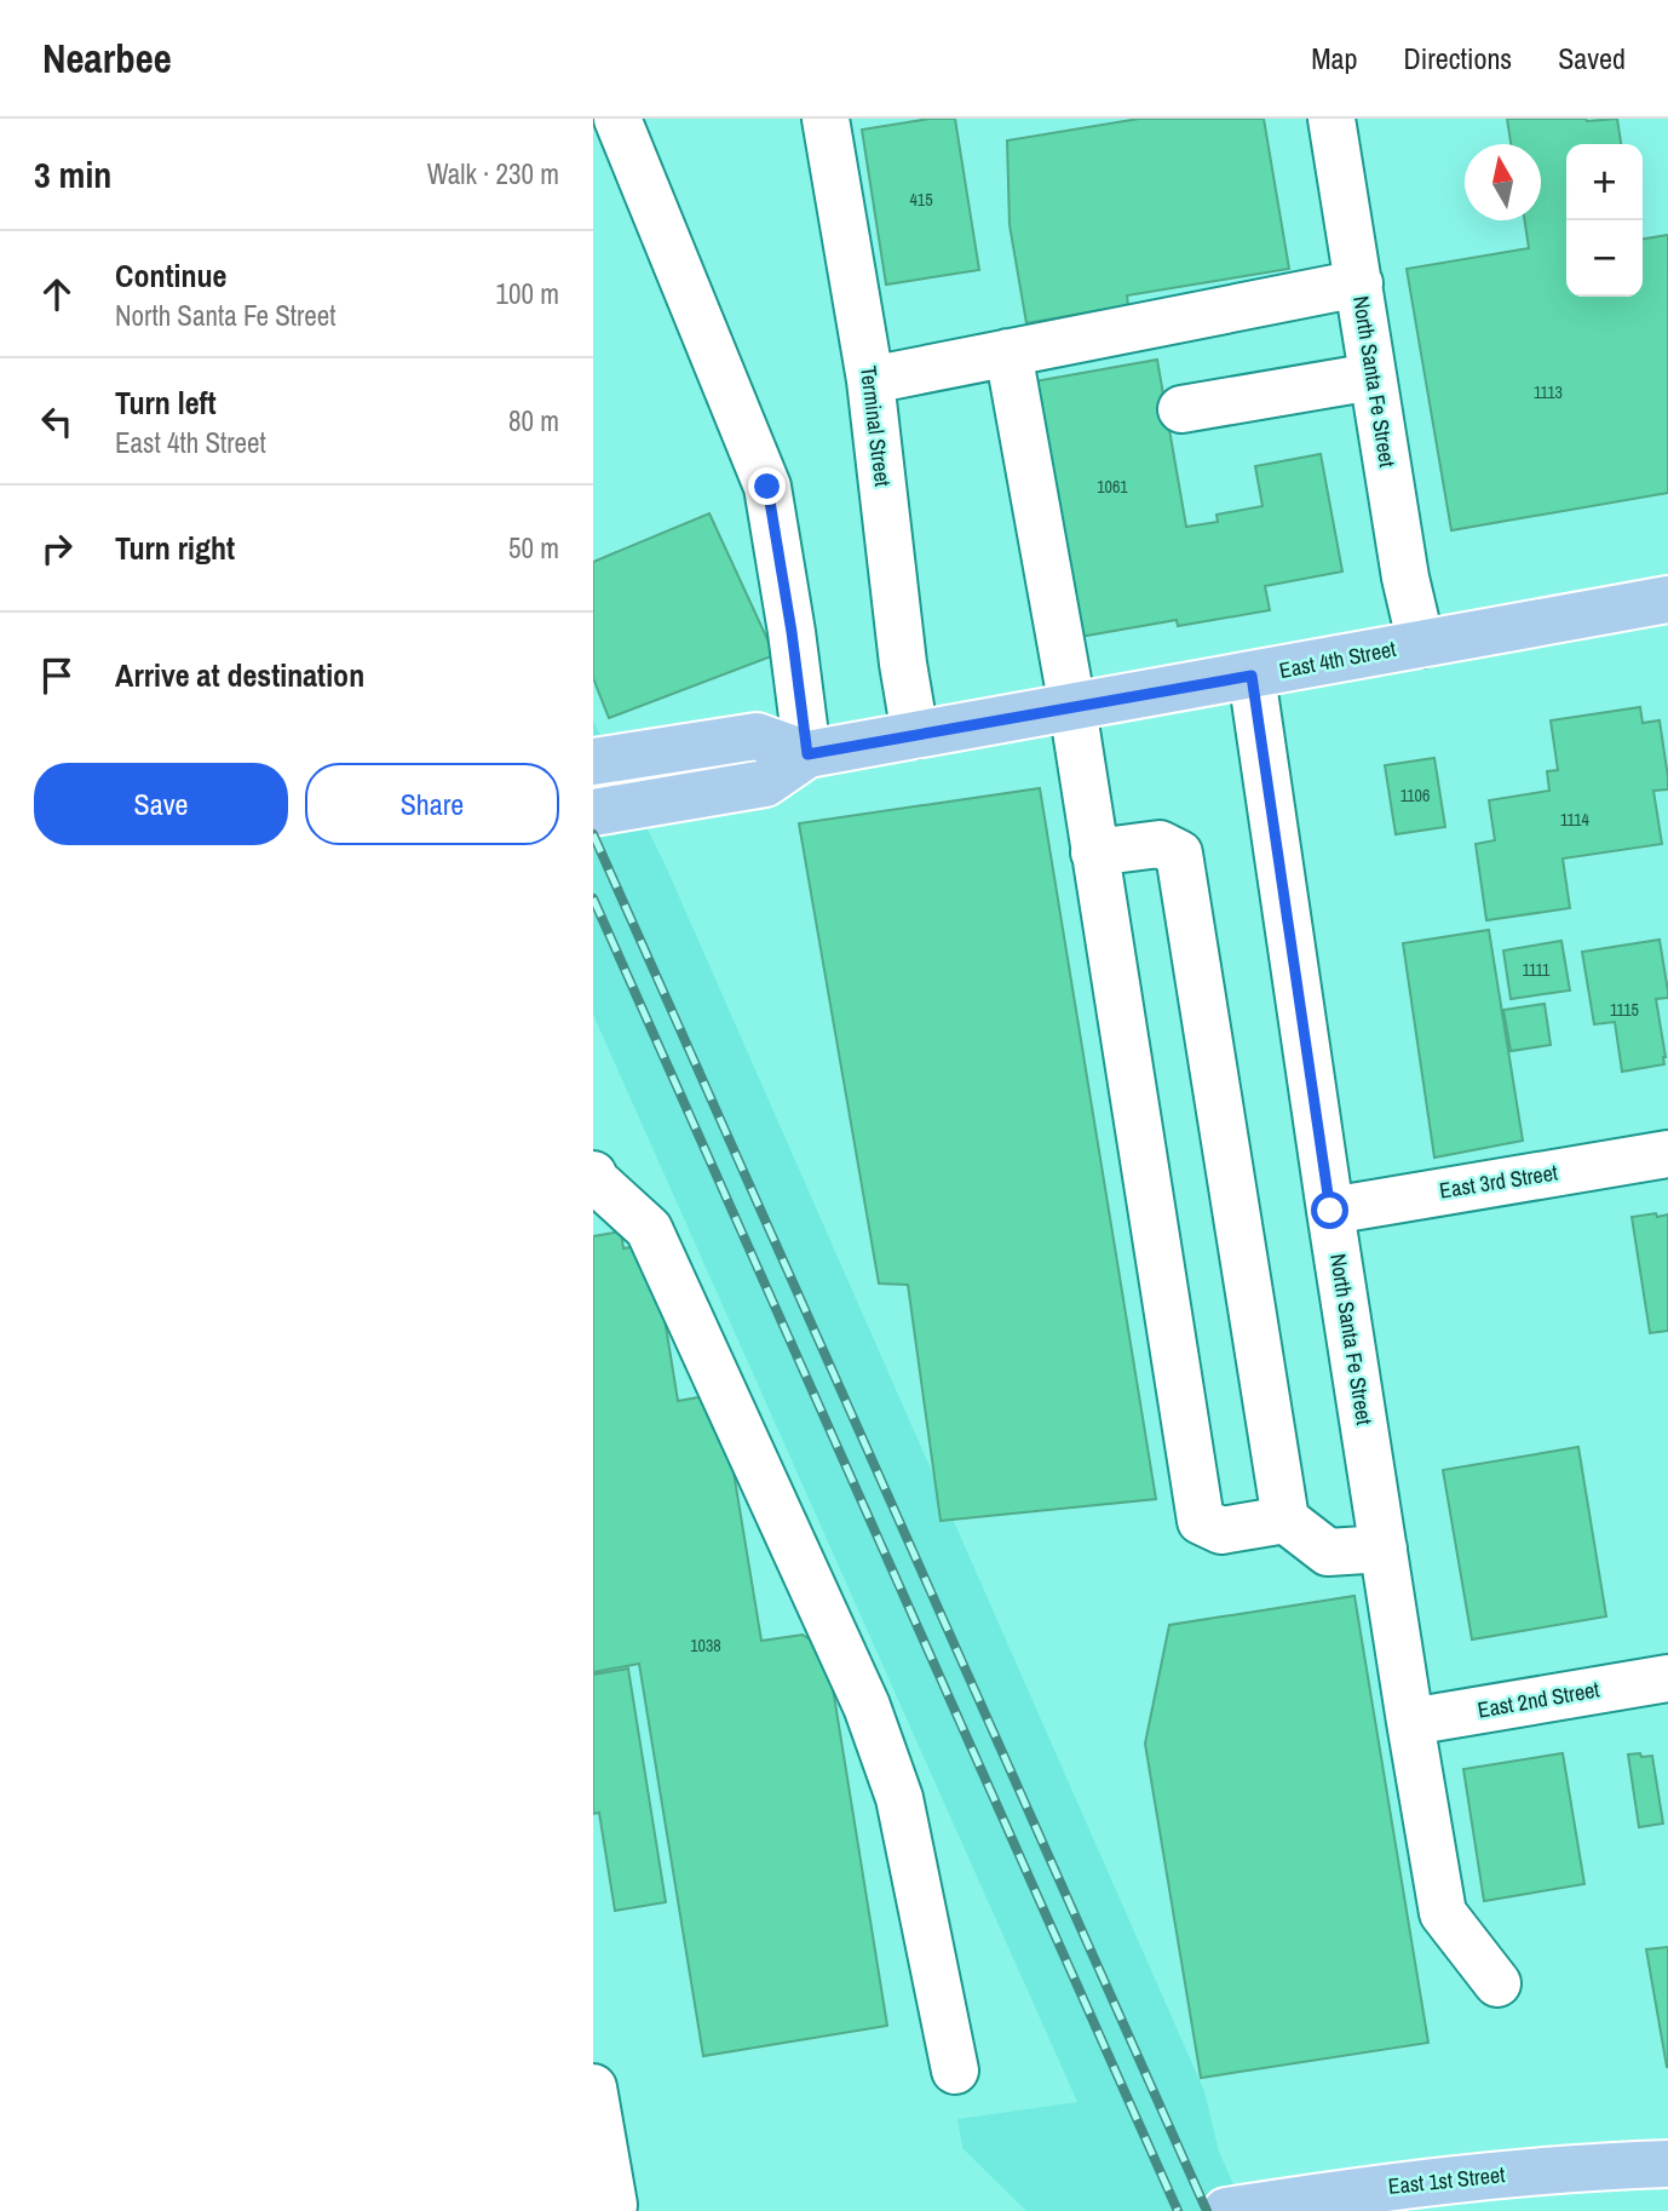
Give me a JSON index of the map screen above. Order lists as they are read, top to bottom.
{
  "streets": {
    "main road": ["East 4th Street", "East 1st Street"],
    "street": [
      "North Santa Fe Street",
      "Terminal Street",
      "East 3rd Street",
      "East 2nd Street"
    ]
  },
  "crossings": [
    ["North Santa Fe Street", "East 4th Street"],
    ["North Santa Fe Street", "East 3rd Street"],
    ["North Santa Fe Street", "East 2nd Street"],
    ["Terminal Street", "East 4th Street"]
  ],
  "house_numbers": [
    "415",
    "1113",
    "1061",
    "1106",
    "1114",
    "1111",
    "1115",
    "1038"
  ],
  "north": "top",
  "page": {
    "header": "Nearbee",
    "nav": ["Map", "Directions", "Saved"],
    "heading": ["3 min", "Walk · 230 m"],
    "map_buttons": ["+", "−"],
    "list": [
      ["Continue", "North Santa Fe Street", "100 m"],
      ["Turn left", "East 4th Street", "80 m"],
      ["Turn right", "50 m"],
      "Arrive at destination"
    ],
    "buttons": ["Save", "Share"]
  }
}
